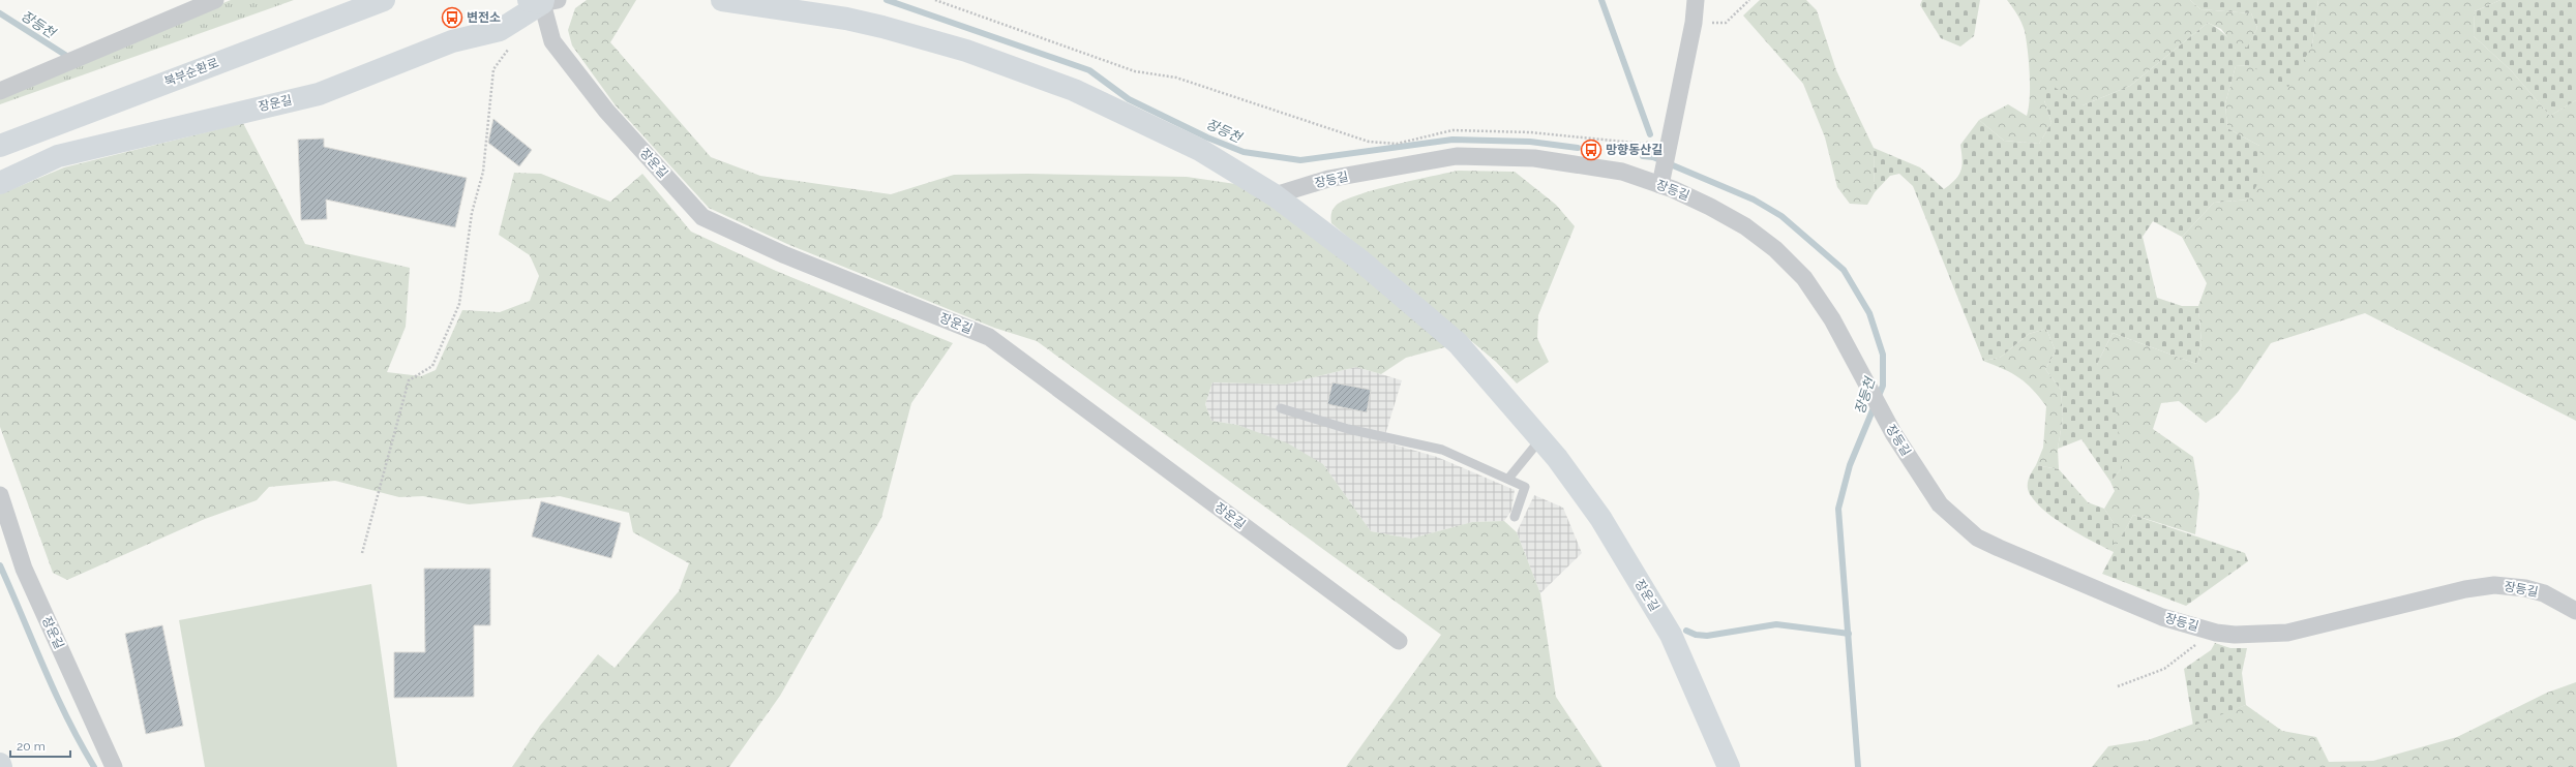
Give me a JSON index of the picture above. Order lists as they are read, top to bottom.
{
  "streets": {
    "street": ["북부순환로", "장운길", "장등길"]
  },
  "crossings": [
    ["장운길", "장등길"]
  ],
  "water": ["장등천"],
  "places": {
    "bus stop": ["변전소", "망향동산길"]
  },
  "scale_bar": "20 m"
}
